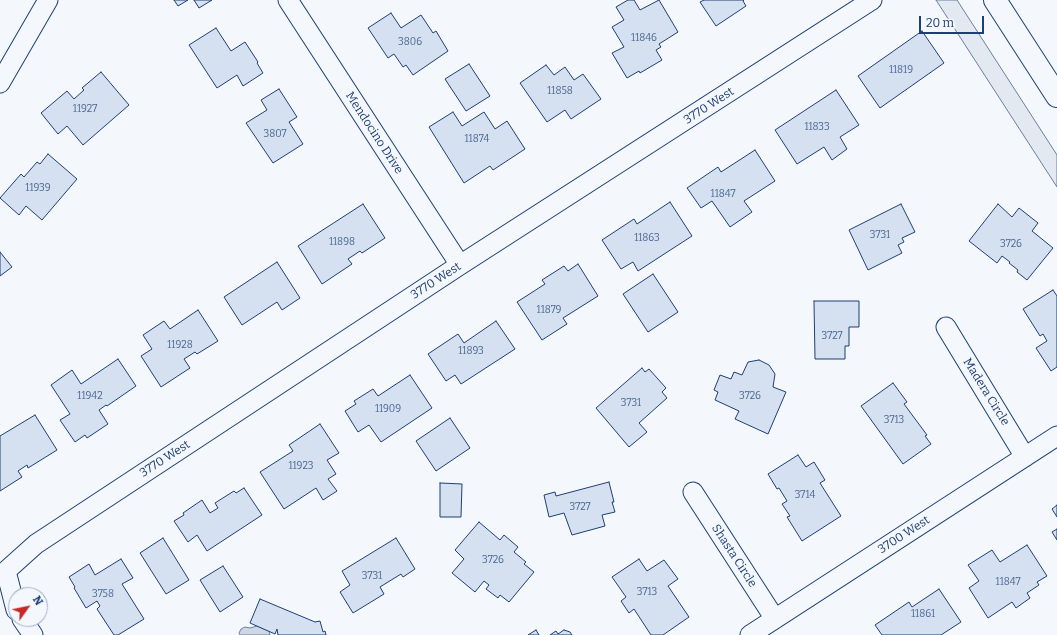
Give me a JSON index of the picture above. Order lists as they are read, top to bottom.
{
  "streets": {
    "street": [
      "3770 West",
      "Mendocino Drive",
      "Madera Circle",
      "3700 West",
      "Shasta Circle"
    ]
  },
  "crossings": [
    ["3770 West", "Mendocino Drive"],
    ["Madera Circle", "3700 West"],
    ["3700 West", "Shasta Circle"]
  ],
  "house_numbers": [
    "11846",
    "3806",
    "11819",
    "11858",
    "11927",
    "11833",
    "3807",
    "11874",
    "11939",
    "11847",
    "3731",
    "11863",
    "11898",
    "3726",
    "11879",
    "3727",
    "11928",
    "11893",
    "11942",
    "3726",
    "3731",
    "11909",
    "3713",
    "11923",
    "3714",
    "3727",
    "3726",
    "3731",
    "11847",
    "3713",
    "3758",
    "11861"
  ],
  "scale_bar": "20 m",
  "north": "top right"
}
